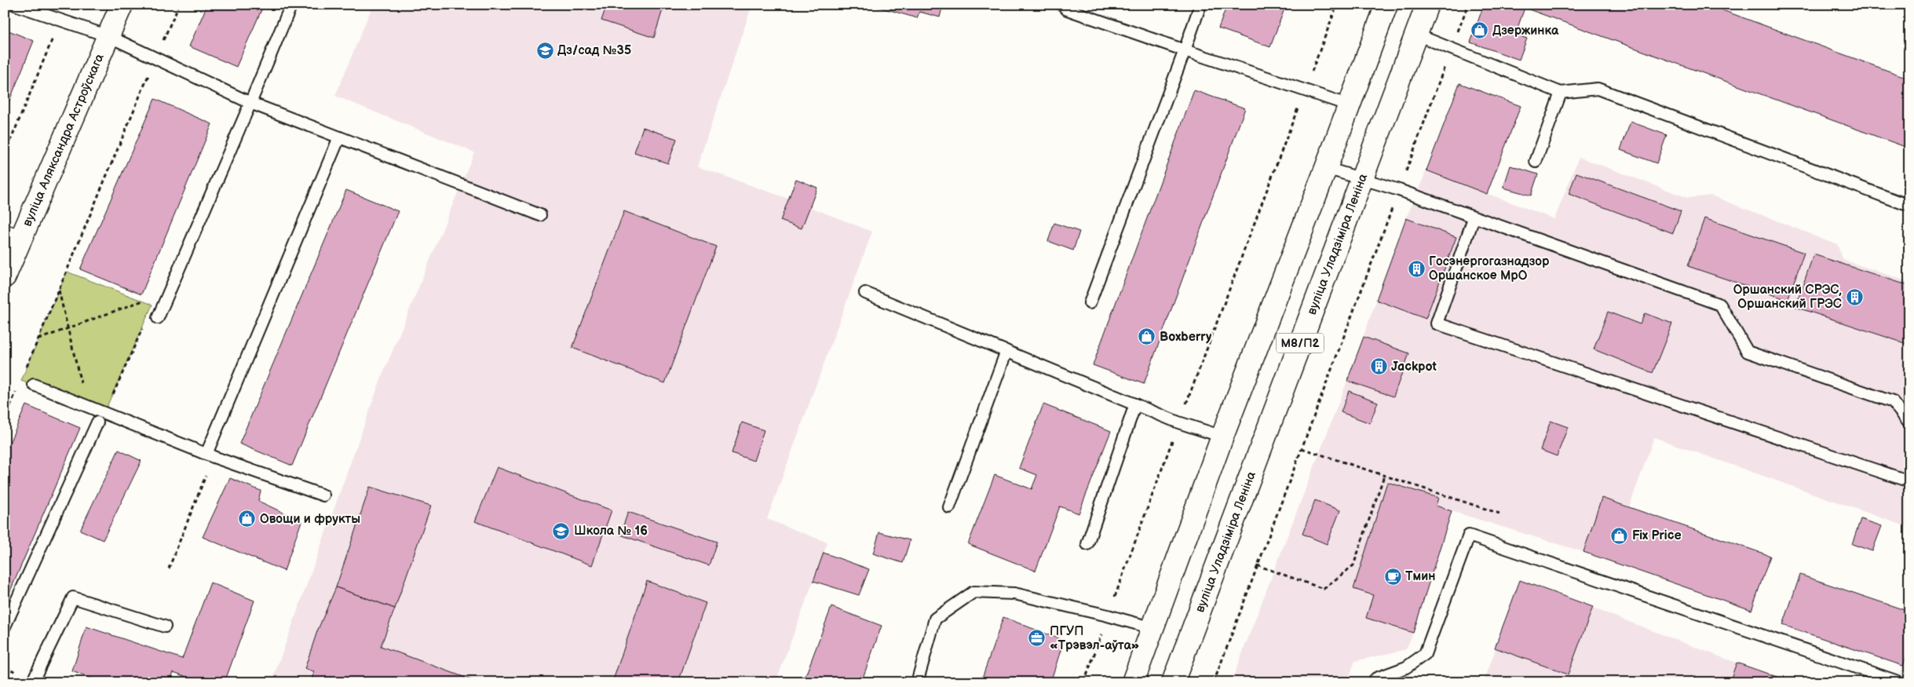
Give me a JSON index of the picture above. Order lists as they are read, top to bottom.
{
  "streets": {
    "main road": ["вуліца Аляксандра Астроўскага", "вуліца Уладзіміра Леніна", "М8/П2"]
  },
  "places": {
    "shop": [
      "Дзержинка",
      "Boxberry",
      "Овощи и фрукты",
      "Fix Price"
    ],
    "school or university": ["Дз/сад №35", "Школа № 16"],
    "building": ["Госэнергогазнадзор Оршанское МрО", "Оршанский СРЭС, Оршанский ГРЭС", "Jackpot"],
    "cafe": ["Тмин"],
    "office": ["ПГУП «Трэвэл-аўта»"]
  }
}
